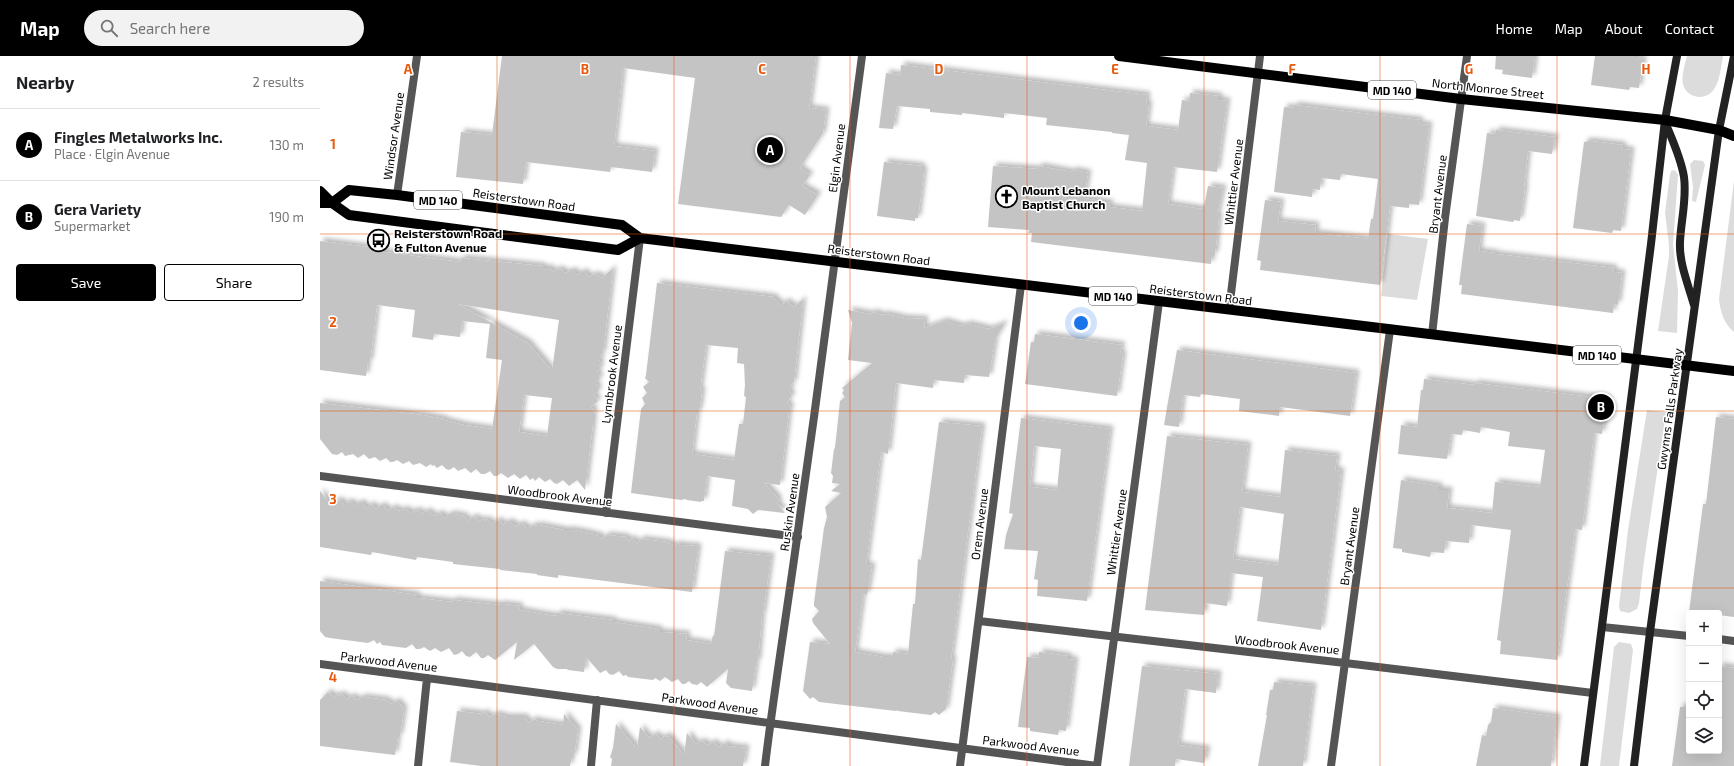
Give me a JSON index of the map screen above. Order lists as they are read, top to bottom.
{
  "streets": {
    "main road": [
      "North Monroe Street",
      "MD 140",
      "Reisterstown Road",
      "Gwynns Falls Parkway"
    ],
    "street": [
      "Windsor Avenue",
      "Elgin Avenue",
      "Whittier Avenue",
      "Bryant Avenue",
      "Lynnbrook Avenue",
      "Woodbrook Avenue",
      "Ruskin Avenue",
      "Orem Avenue",
      "Parkwood Avenue"
    ]
  },
  "crossings": [
    ["North Monroe Street", "Whittier Avenue"],
    ["North Monroe Street", "Bryant Avenue"],
    ["North Monroe Street", "Gwynns Falls Parkway"],
    ["MD 140", "Reisterstown Road"],
    ["MD 140", "Lynnbrook Avenue"],
    ["Windsor Avenue", "Reisterstown Road"],
    ["Elgin Avenue", "Reisterstown Road"],
    ["Elgin Avenue", "Ruskin Avenue"],
    ["Whittier Avenue", "Reisterstown Road"],
    ["Whittier Avenue", "Woodbrook Avenue"],
    ["Whittier Avenue", "Parkwood Avenue"],
    ["Bryant Avenue", "Reisterstown Road"],
    ["Bryant Avenue", "Woodbrook Avenue"],
    ["Reisterstown Road", "Lynnbrook Avenue"],
    ["Reisterstown Road", "Gwynns Falls Parkway"],
    ["Reisterstown Road", "Ruskin Avenue"],
    ["Reisterstown Road", "Orem Avenue"],
    ["Lynnbrook Avenue", "Woodbrook Avenue"],
    ["Woodbrook Avenue", "Ruskin Avenue"],
    ["Woodbrook Avenue", "Orem Avenue"],
    ["Ruskin Avenue", "Parkwood Avenue"],
    ["Orem Avenue", "Parkwood Avenue"]
  ],
  "places": {
    "church": ["Mount Lebanon Baptist Church"],
    "bus stop": ["Reisterstown Road & Fulton Avenue"]
  },
  "page": {
    "header": "Map",
    "search": "Search here",
    "nav": [
      "Home",
      "Map",
      "About",
      "Contact"
    ],
    "heading": ["Nearby", "2 results"],
    "list": [
      {
        "mark": "A",
        "name": "Fingles Metalworks Inc.",
        "note": "Place · Elgin Avenue",
        "value": "130 m"
      },
      {
        "mark": "B",
        "name": "Gera Variety",
        "note": "Supermarket",
        "value": "190 m"
      }
    ],
    "pins": ["A", "B"],
    "buttons": ["Save", "Share"],
    "map_buttons": ["+", "−"]
  },
  "grid": {
    "columns": [
      "A",
      "B",
      "C",
      "D",
      "E",
      "F",
      "G",
      "H"
    ],
    "rows": [
      "1",
      "2",
      "3",
      "4"
    ]
  }
}
